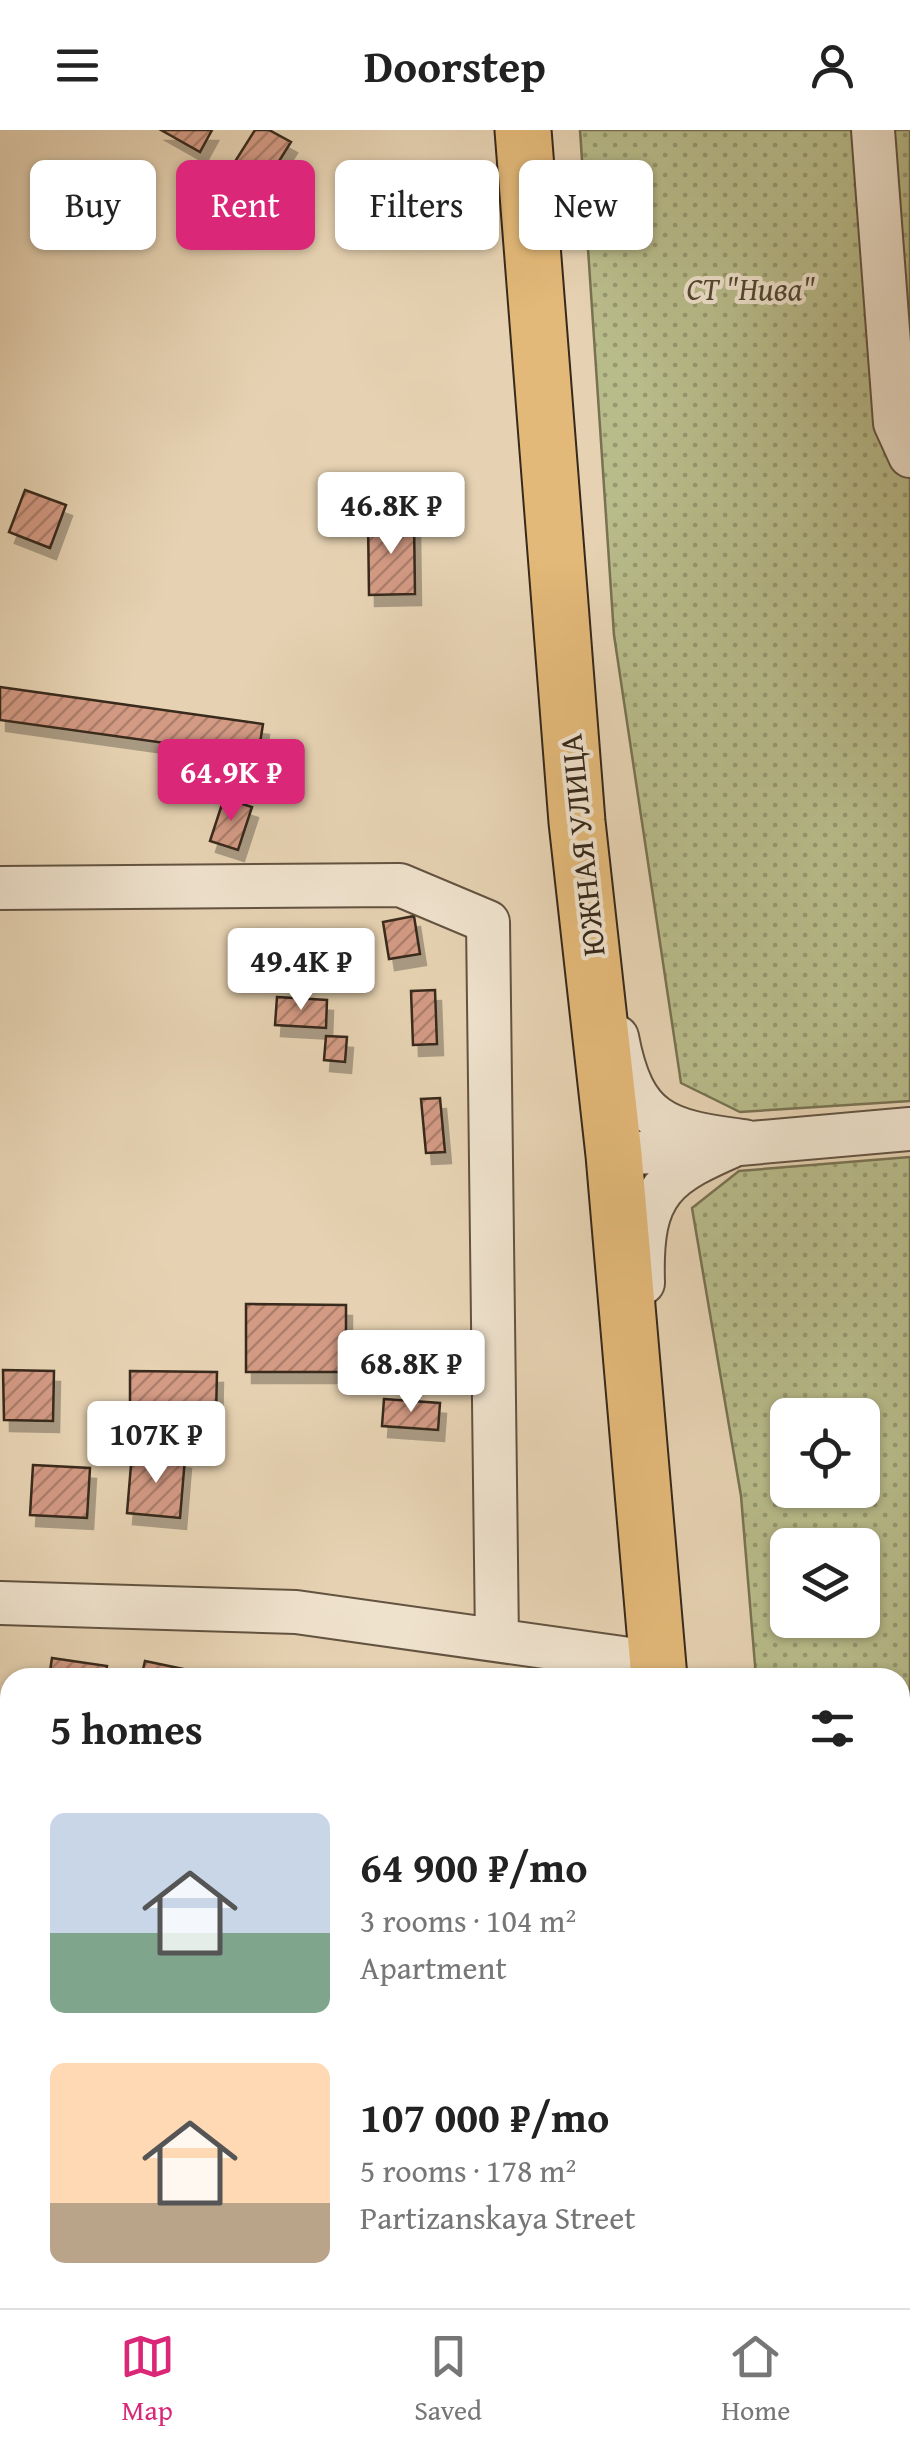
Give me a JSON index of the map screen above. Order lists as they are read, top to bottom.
{
  "streets": {
    "highway": ["ЮЖНАЯ УЛИЦА"]
  },
  "parks": ["СТ \"Нива\""],
  "page": {
    "header": "Doorstep",
    "chip": [
      "Buy",
      "Rent",
      "Filters",
      "New"
    ],
    "price": [
      "46.8K ₽",
      "64.9K ₽",
      "49.4K ₽",
      "68.8K ₽",
      "107K ₽"
    ],
    "heading": "5 homes",
    "list": [
      {
        "name": "64 900 ₽/mo",
        "note": "3 rooms · 104 m² · Apartment"
      },
      {
        "name": "107 000 ₽/mo",
        "note": "5 rooms · 178 m² · Partizanskaya Street"
      }
    ],
    "tabs": ["Map", "Saved", "Home"]
  }
}
